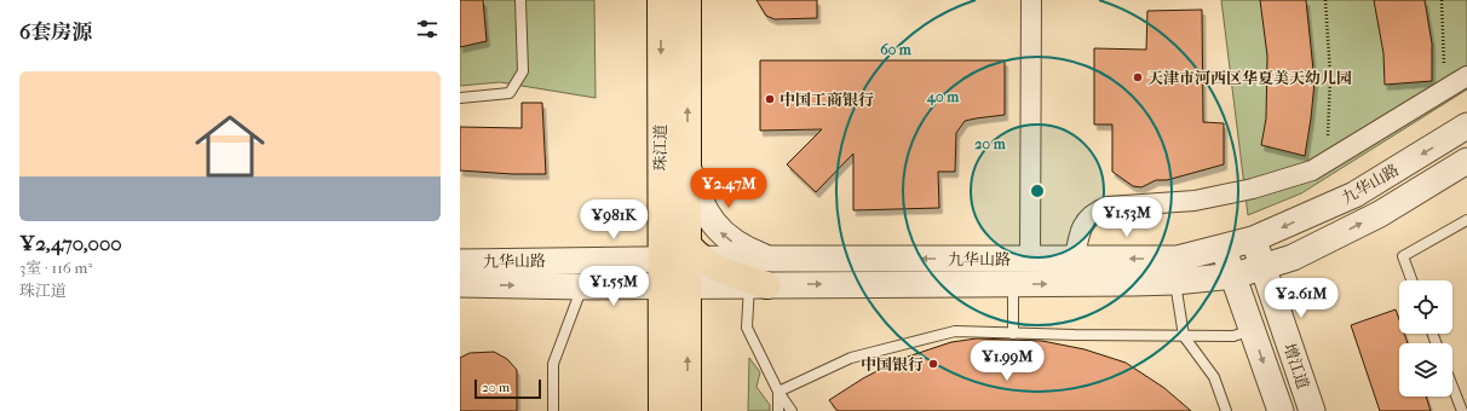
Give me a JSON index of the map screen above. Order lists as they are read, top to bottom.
{
  "streets": {
    "main road": ["珠江道"],
    "street": ["九华山路", "增江道"]
  },
  "crossings": [
    ["珠江道", "九华山路"],
    ["九华山路", "增江道"]
  ],
  "places": ["天津市河西区华夏美天幼儿园", "中国工商银行", "中国银行"],
  "scale_bar": "20 m",
  "page": {
    "heading": "6套房源",
    "list": [
      {
        "name": "¥2,470,000",
        "note": "3室 · 116 m² · 珠江道"
      }
    ],
    "price": [
      "¥2.47M",
      "¥1.53M",
      "¥981K",
      "¥1.55M",
      "¥2.61M",
      "¥1.99M"
    ],
    "scale": "20 m"
  },
  "rings": ["60 m", "40 m", "20 m"]
}
